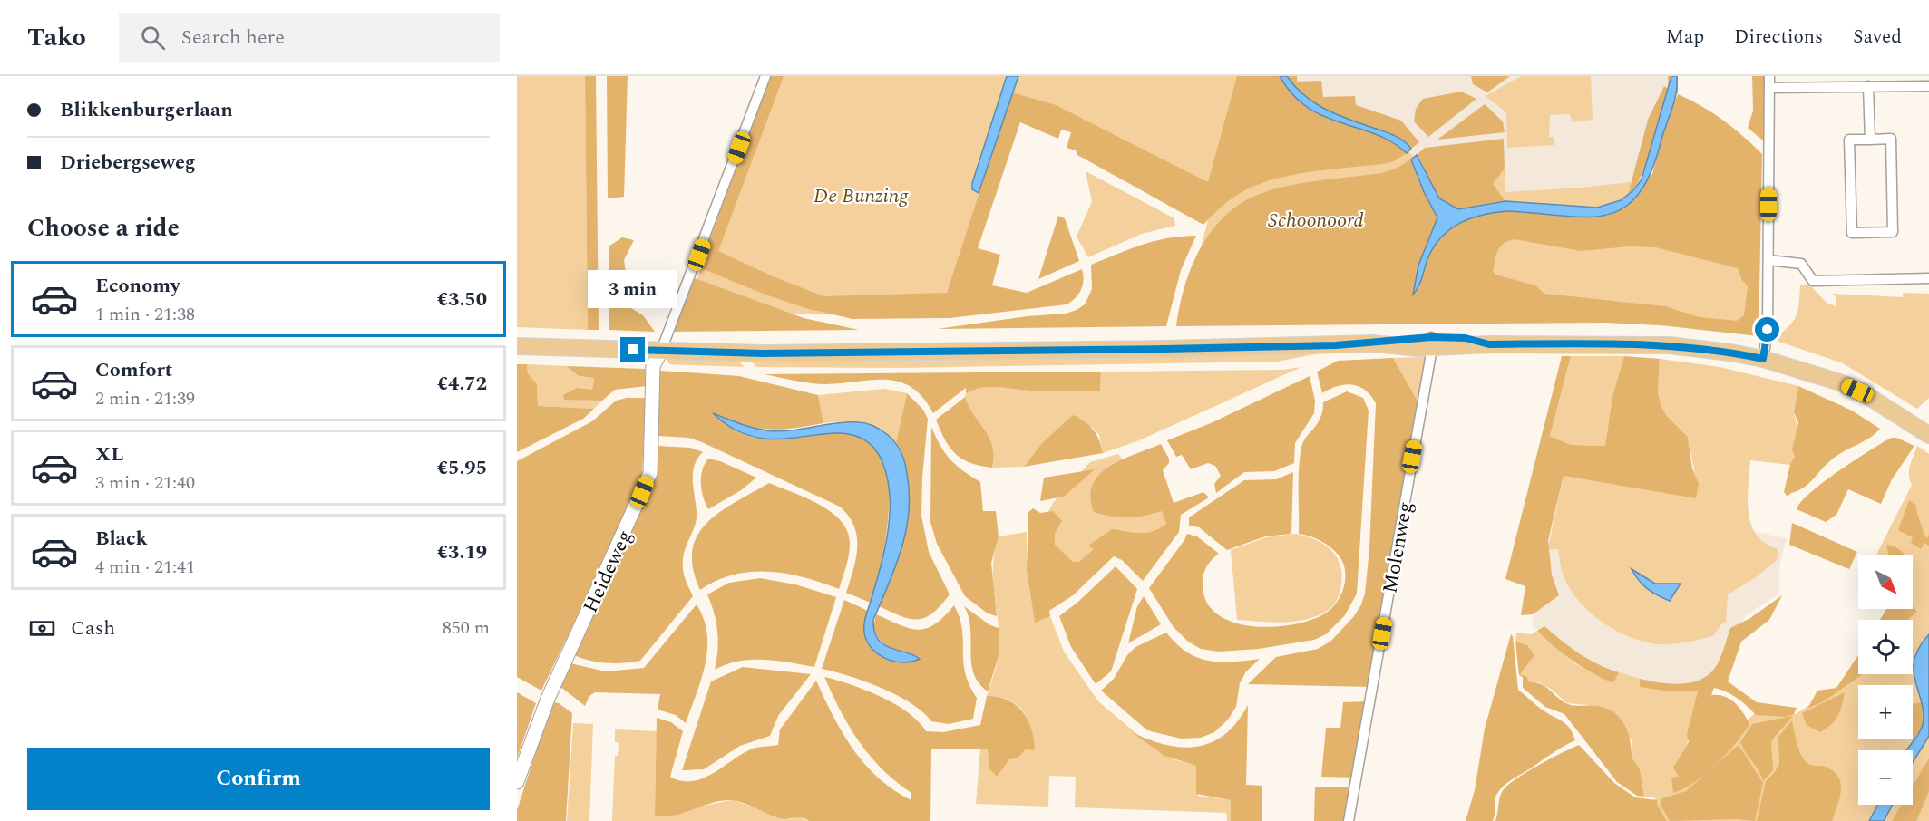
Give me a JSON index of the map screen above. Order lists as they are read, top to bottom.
{
  "streets": {
    "street": ["Molenweg", "Heideweg"]
  },
  "parks": ["De Bunzing", "Schoonoord"],
  "north": "bottom right",
  "page": {
    "header": "Tako",
    "search": "Search here",
    "nav": ["Map", "Directions", "Saved"],
    "banner": ["Blikkenburgerlaan", "Driebergseweg"],
    "heading": "Choose a ride",
    "list": [
      {
        "name": "Economy",
        "note": "1 min · 21:38",
        "value": "€3.50"
      },
      {
        "name": "Comfort",
        "note": "2 min · 21:39",
        "value": "€4.72"
      },
      {
        "name": "XL",
        "note": "3 min · 21:40",
        "value": "€5.95"
      },
      {
        "name": "Black",
        "note": "4 min · 21:41",
        "value": "€3.19"
      }
    ],
    "bubble": "3 min",
    "map_buttons": ["+", "−"],
    "pay": ["Cash", "850 m"],
    "buttons": "Confirm"
  }
}
